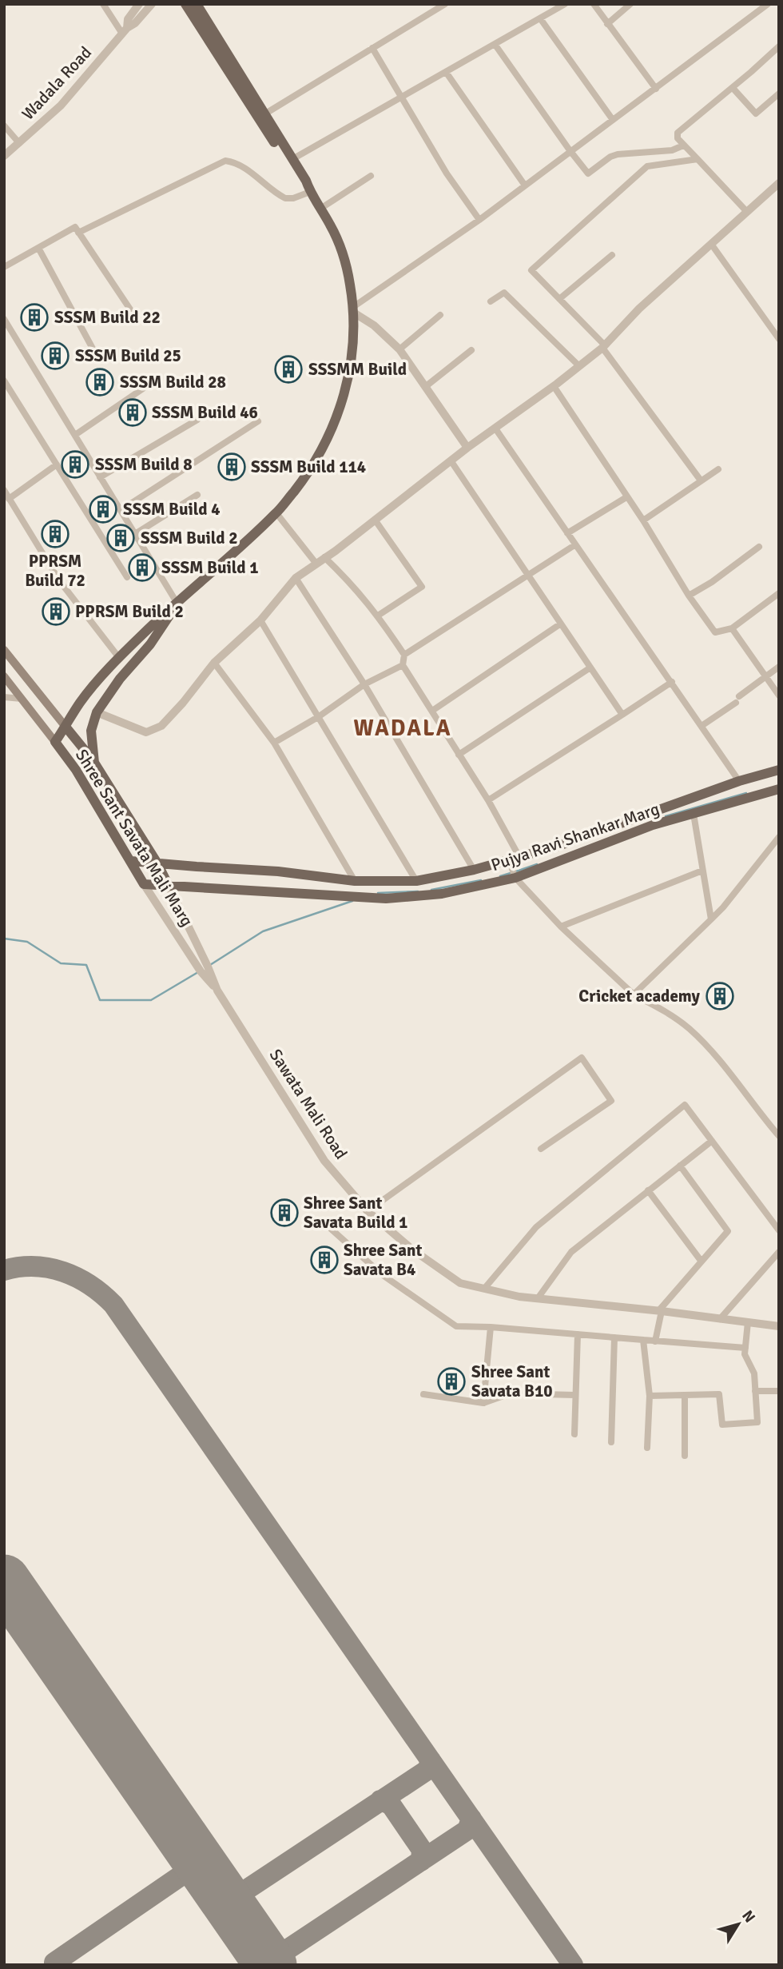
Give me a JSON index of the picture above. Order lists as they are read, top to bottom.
{
  "streets": {
    "main road": ["Pujya Ravi Shankar Marg", "Shree Sant Savata Mali Marg"],
    "street": ["Wadala Road", "Sawata Mali Road"]
  },
  "crossings": [
    ["Pujya Ravi Shankar Marg", "Shree Sant Savata Mali Marg"],
    ["Pujya Ravi Shankar Marg", "Sawata Mali Road"],
    ["Shree Sant Savata Mali Marg", "Sawata Mali Road"]
  ],
  "districts": ["WADALA"],
  "places": {
    "building": [
      "SSSM Build 22",
      "SSSM Build 25",
      "SSSMM Build",
      "SSSM Build 28",
      "SSSM Build 46",
      "SSSM Build 8",
      "SSSM Build 114",
      "SSSM Build 4",
      "PPRSM Build 72",
      "SSSM Build 2",
      "SSSM Build 1",
      "PPRSM Build 2",
      "Cricket academy",
      "Shree Sant Savata Build 1",
      "Shree Sant Savata B4",
      "Shree Sant Savata B10"
    ]
  },
  "north": "top right"
}
